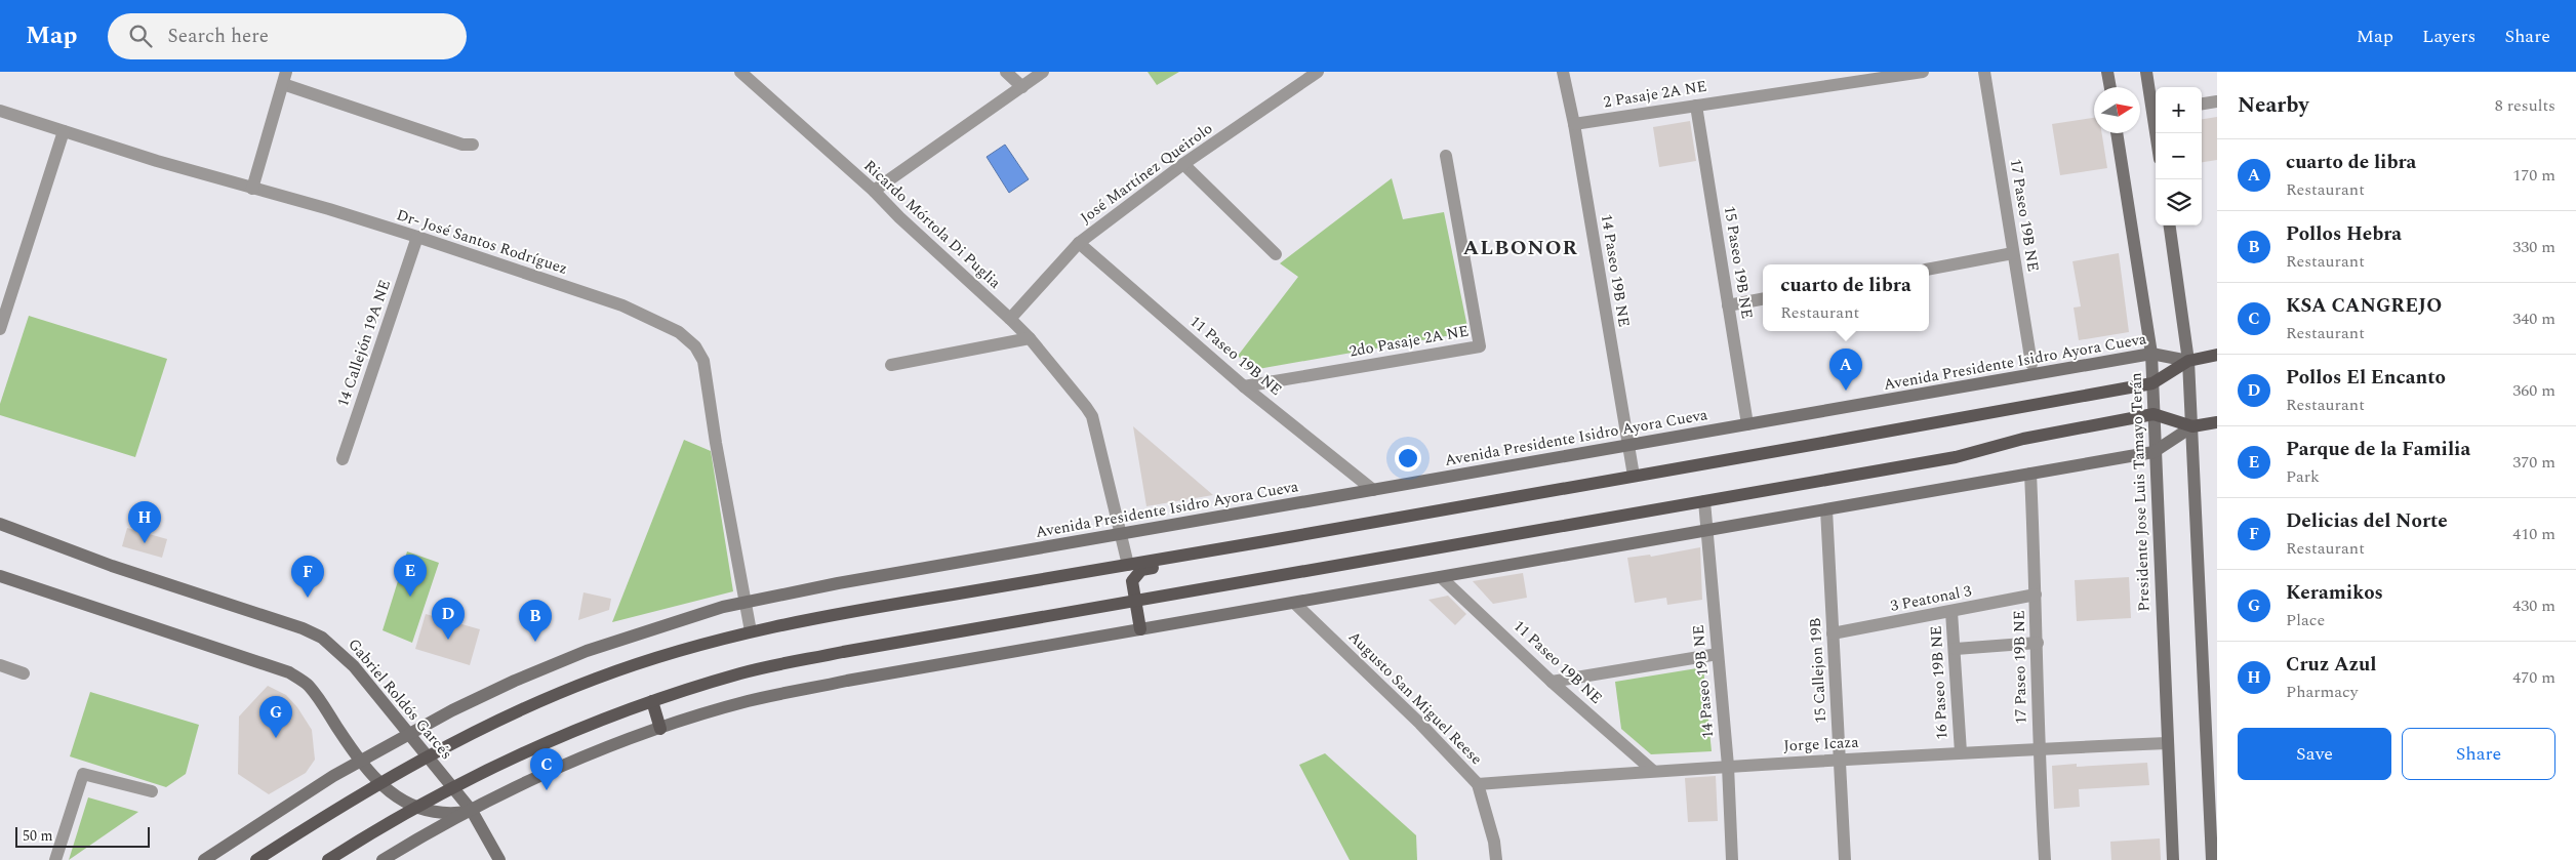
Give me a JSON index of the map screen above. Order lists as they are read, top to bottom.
{
  "streets": {
    "main road": ["Avenida Presidente Isidro Ayora Cueva", "Presidente Jose Luis Tamayo Terán", "Gabriel Roldós Garcés"],
    "street": [
      "2 Pasaje 2A NE",
      "José Martínez Queirolo",
      "17 Paseo 19B NE",
      "Ricardo Mórtola Di Puglia",
      "Dr- José Santos Rodríguez",
      "15 Paseo 19B NE",
      "14 Paseo 19B NE",
      "2do Pasaje 2A NE",
      "14 Callejón 19A NE",
      "11 Paseo 19B NE",
      "3 Peatonal 3",
      "15 Callejon 19B",
      "16 Paseo 19B NE",
      "Augusto San Miguel Reese",
      "Jorge Icaza"
    ]
  },
  "crossings": [
    ["2 Pasaje 2A NE", "15 Paseo 19B NE"],
    ["2 Pasaje 2A NE", "14 Paseo 19B NE"],
    ["José Martínez Queirolo", "Ricardo Mórtola Di Puglia"],
    ["José Martínez Queirolo", "11 Paseo 19B NE"],
    ["17 Paseo 19B NE", "3 Peatonal 3"],
    ["17 Paseo 19B NE", "Jorge Icaza"],
    ["Ricardo Mórtola Di Puglia", "Avenida Presidente Isidro Ayora Cueva"],
    ["Dr- José Santos Rodríguez", "14 Callejón 19A NE"],
    ["Dr- José Santos Rodríguez", "Avenida Presidente Isidro Ayora Cueva"],
    ["15 Paseo 19B NE", "Avenida Presidente Isidro Ayora Cueva"],
    ["14 Paseo 19B NE", "Avenida Presidente Isidro Ayora Cueva"],
    ["14 Paseo 19B NE", "Jorge Icaza"],
    ["2do Pasaje 2A NE", "11 Paseo 19B NE"],
    ["11 Paseo 19B NE", "Avenida Presidente Isidro Ayora Cueva"],
    ["11 Paseo 19B NE", "Jorge Icaza"],
    ["Avenida Presidente Isidro Ayora Cueva", "Presidente Jose Luis Tamayo Terán"],
    ["Avenida Presidente Isidro Ayora Cueva", "Gabriel Roldós Garcés"],
    ["Presidente Jose Luis Tamayo Terán", "Jorge Icaza"],
    ["3 Peatonal 3", "15 Callejon 19B"],
    ["3 Peatonal 3", "16 Paseo 19B NE"],
    ["15 Callejon 19B", "Jorge Icaza"],
    ["16 Paseo 19B NE", "Jorge Icaza"],
    ["Augusto San Miguel Reese", "Jorge Icaza"]
  ],
  "districts": ["ALBONOR"],
  "scale_bar": "50 m",
  "north": "right",
  "page": {
    "header": "Map",
    "search": "Search here",
    "nav": ["Map", "Layers", "Share"],
    "heading": ["Nearby", "8 results"],
    "map_buttons": ["+", "−"],
    "list": [
      {
        "mark": "A",
        "name": "cuarto de libra",
        "note": "Restaurant",
        "value": "170 m"
      },
      {
        "mark": "B",
        "name": "Pollos Hebra",
        "note": "Restaurant",
        "value": "330 m"
      },
      {
        "mark": "C",
        "name": "KSA CANGREJO",
        "note": "Restaurant",
        "value": "340 m"
      },
      {
        "mark": "D",
        "name": "Pollos El Encanto",
        "note": "Restaurant",
        "value": "360 m"
      },
      {
        "mark": "E",
        "name": "Parque de la Familia",
        "note": "Park",
        "value": "370 m"
      },
      {
        "mark": "F",
        "name": "Delicias del Norte",
        "note": "Restaurant",
        "value": "410 m"
      },
      {
        "mark": "G",
        "name": "Keramikos",
        "note": "Place",
        "value": "430 m"
      },
      {
        "mark": "H",
        "name": "Cruz Azul",
        "note": "Pharmacy",
        "value": "470 m"
      }
    ],
    "popup": ["cuarto de libra", "Restaurant"],
    "pins": [
      "A",
      "H",
      "E",
      "F",
      "D",
      "B",
      "G",
      "C"
    ],
    "buttons": ["Save", "Share"],
    "scale": "50 m"
  }
}
